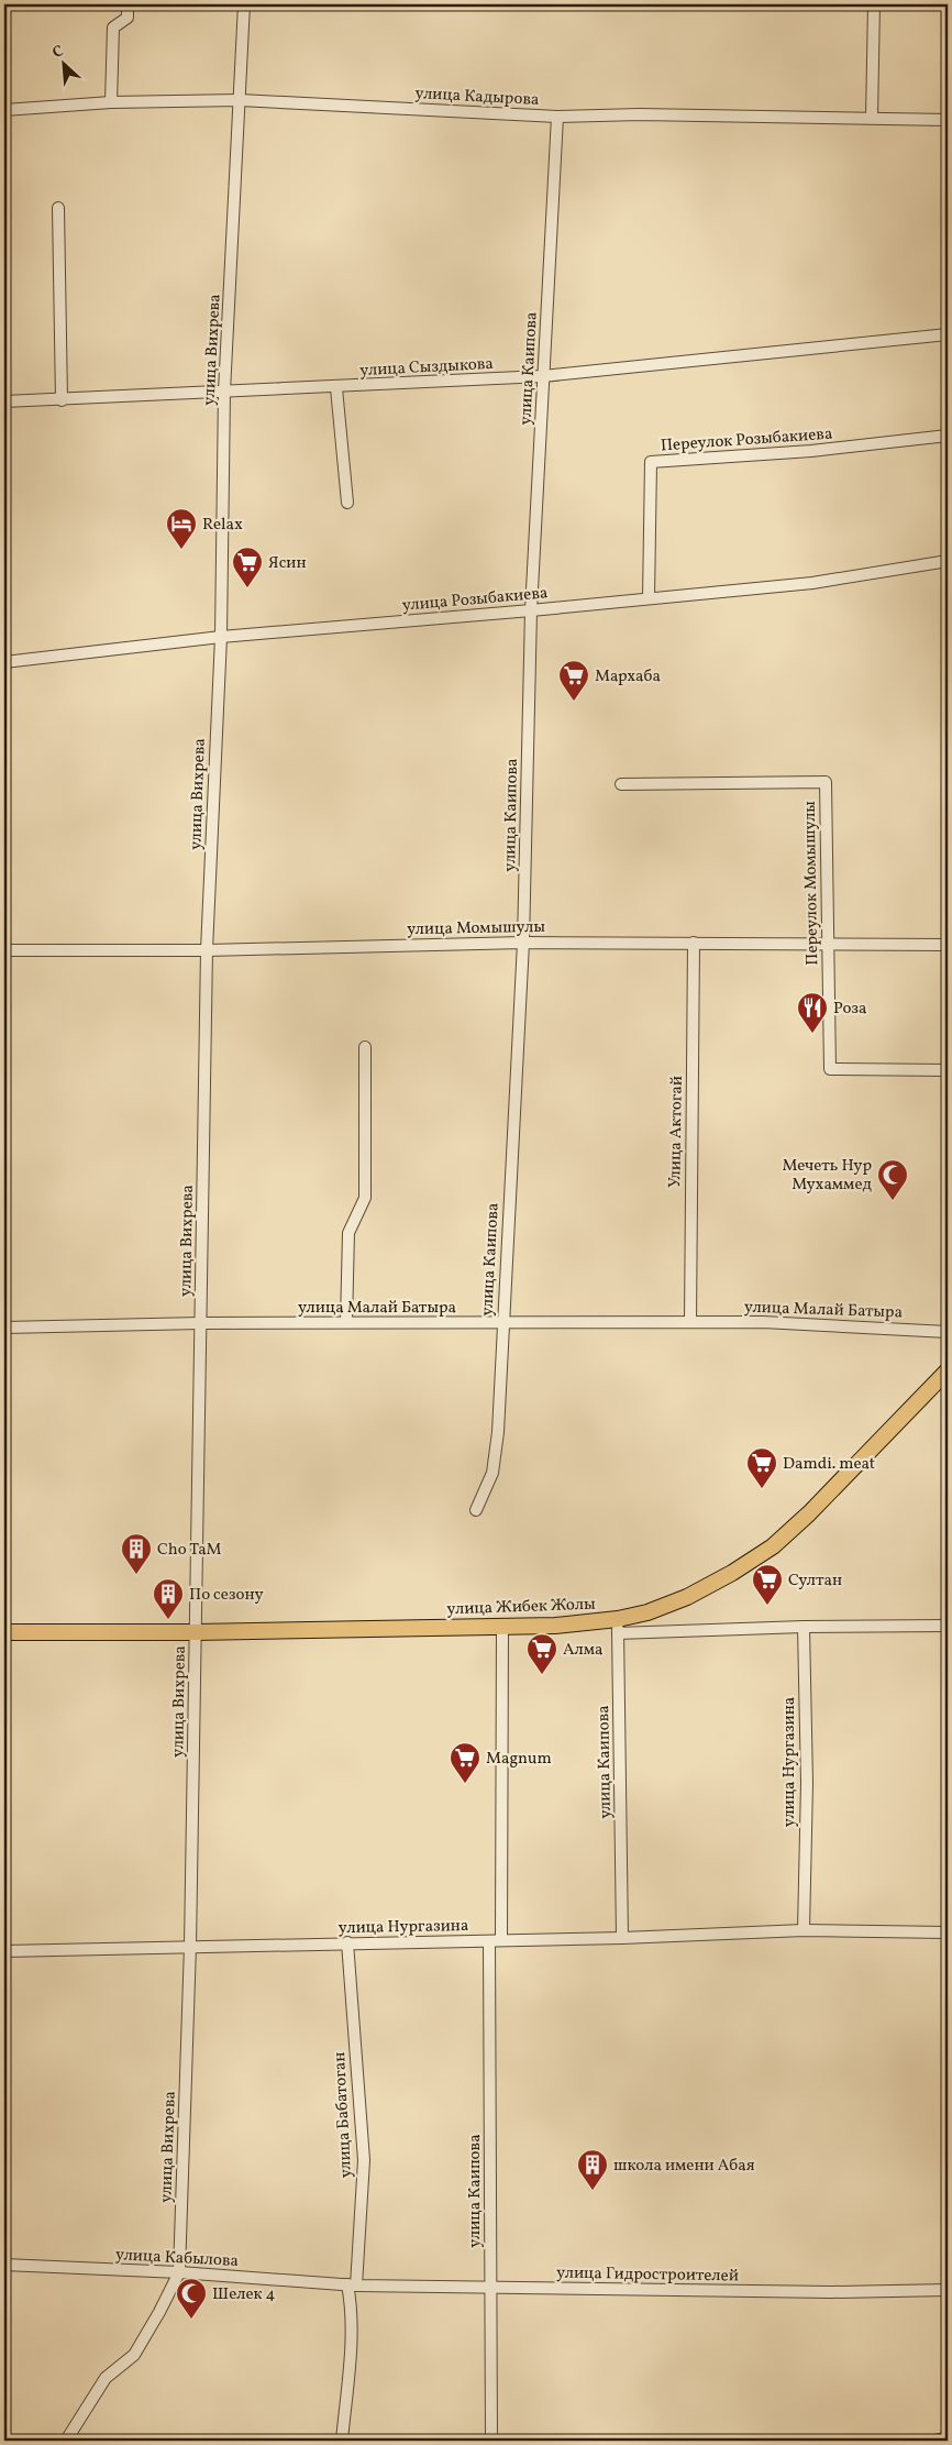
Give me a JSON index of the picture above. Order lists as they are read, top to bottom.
{
  "streets": {
    "main road": ["улица Жибек Жолы"],
    "street": [
      "улица Кадырова",
      "улица Вихрева",
      "улица Сыздыкова",
      "улица Каипова",
      "Переулок Розыбакиева",
      "улица Розыбакиева",
      "Переулок Момышулы",
      "улица Момышулы",
      "Улица Актогай",
      "улица Малай Батыра",
      "улица Нургазина",
      "улица Бабатоган",
      "улица Кабылова",
      "улица Гидростроителей"
    ]
  },
  "crossings": [
    ["улица Кадырова", "улица Вихрева"],
    ["улица Кадырова", "улица Каипова"],
    ["улица Вихрева", "улица Сыздыкова"],
    ["улица Вихрева", "улица Розыбакиева"],
    ["улица Вихрева", "улица Момышулы"],
    ["улица Вихрева", "улица Малай Батыра"],
    ["улица Вихрева", "улица Жибек Жолы"],
    ["улица Вихрева", "улица Нургазина"],
    ["улица Вихрева", "улица Кабылова"],
    ["улица Сыздыкова", "улица Каипова"],
    ["улица Каипова", "улица Розыбакиева"],
    ["улица Каипова", "улица Момышулы"],
    ["улица Каипова", "улица Малай Батыра"],
    ["улица Каипова", "улица Жибек Жолы"],
    ["улица Каипова", "улица Нургазина"],
    ["улица Каипова", "улица Гидростроителей"],
    ["Переулок Розыбакиева", "улица Розыбакиева"],
    ["Переулок Момышулы", "улица Момышулы"],
    ["улица Момышулы", "Улица Актогай"],
    ["Улица Актогай", "улица Малай Батыра"],
    ["улица Нургазина", "улица Бабатоган"],
    ["улица Бабатоган", "улица Кабылова"],
    ["улица Бабатоган", "улица Гидростроителей"],
    ["улица Кабылова", "улица Гидростроителей"]
  ],
  "places": {
    "hotel": ["Relax"],
    "supermarket": [
      "Ясин",
      "Мархаба",
      "Damdi. meat",
      "Султан",
      "Алма",
      "Magnum"
    ],
    "restaurant": ["Роза"],
    "mosque": ["Мечеть Нур Мухаммед", "Шелек 4"],
    "building": ["Cho TaM", "По сезону", "школа имени Абая"]
  },
  "north": "top left"
}
